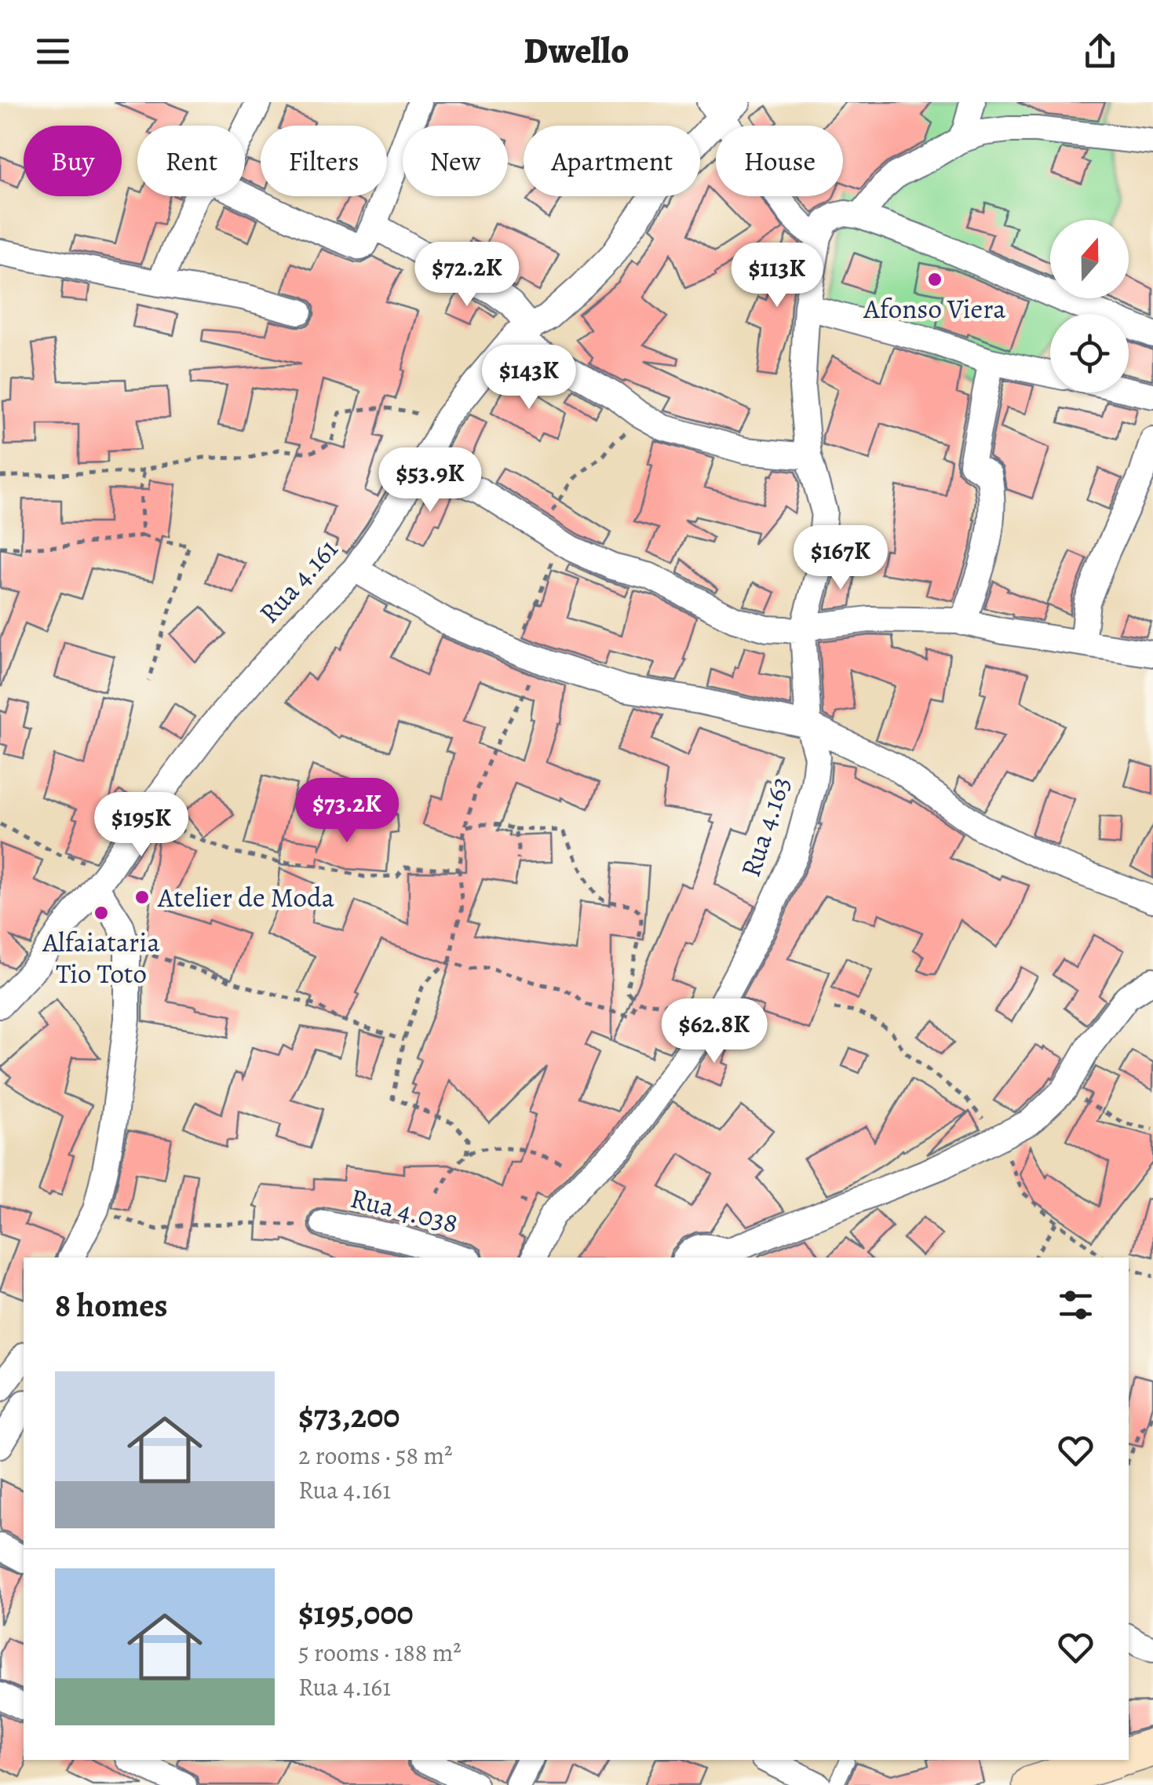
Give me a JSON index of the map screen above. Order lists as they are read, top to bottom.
{
  "streets": {
    "street": ["Rua 4.161", "Rua 4.163", "Rua 4.038"]
  },
  "places": ["Afonso Viera", "Atelier de Moda", "Alfaiataria Tio Toto"],
  "north": "top",
  "page": {
    "header": "Dwello",
    "chip": [
      "Buy",
      "Rent",
      "Filters",
      "New",
      "Apartment",
      "House"
    ],
    "price": [
      "$72.2K",
      "$113K",
      "$143K",
      "$53.9K",
      "$167K",
      "$73.2K",
      "$195K",
      "$62.8K"
    ],
    "heading": "8 homes",
    "list": [
      {
        "name": "$73,200",
        "note": "2 rooms · 58 m² · Rua 4.161"
      },
      {
        "name": "$195,000",
        "note": "5 rooms · 188 m² · Rua 4.161"
      }
    ]
  }
}
